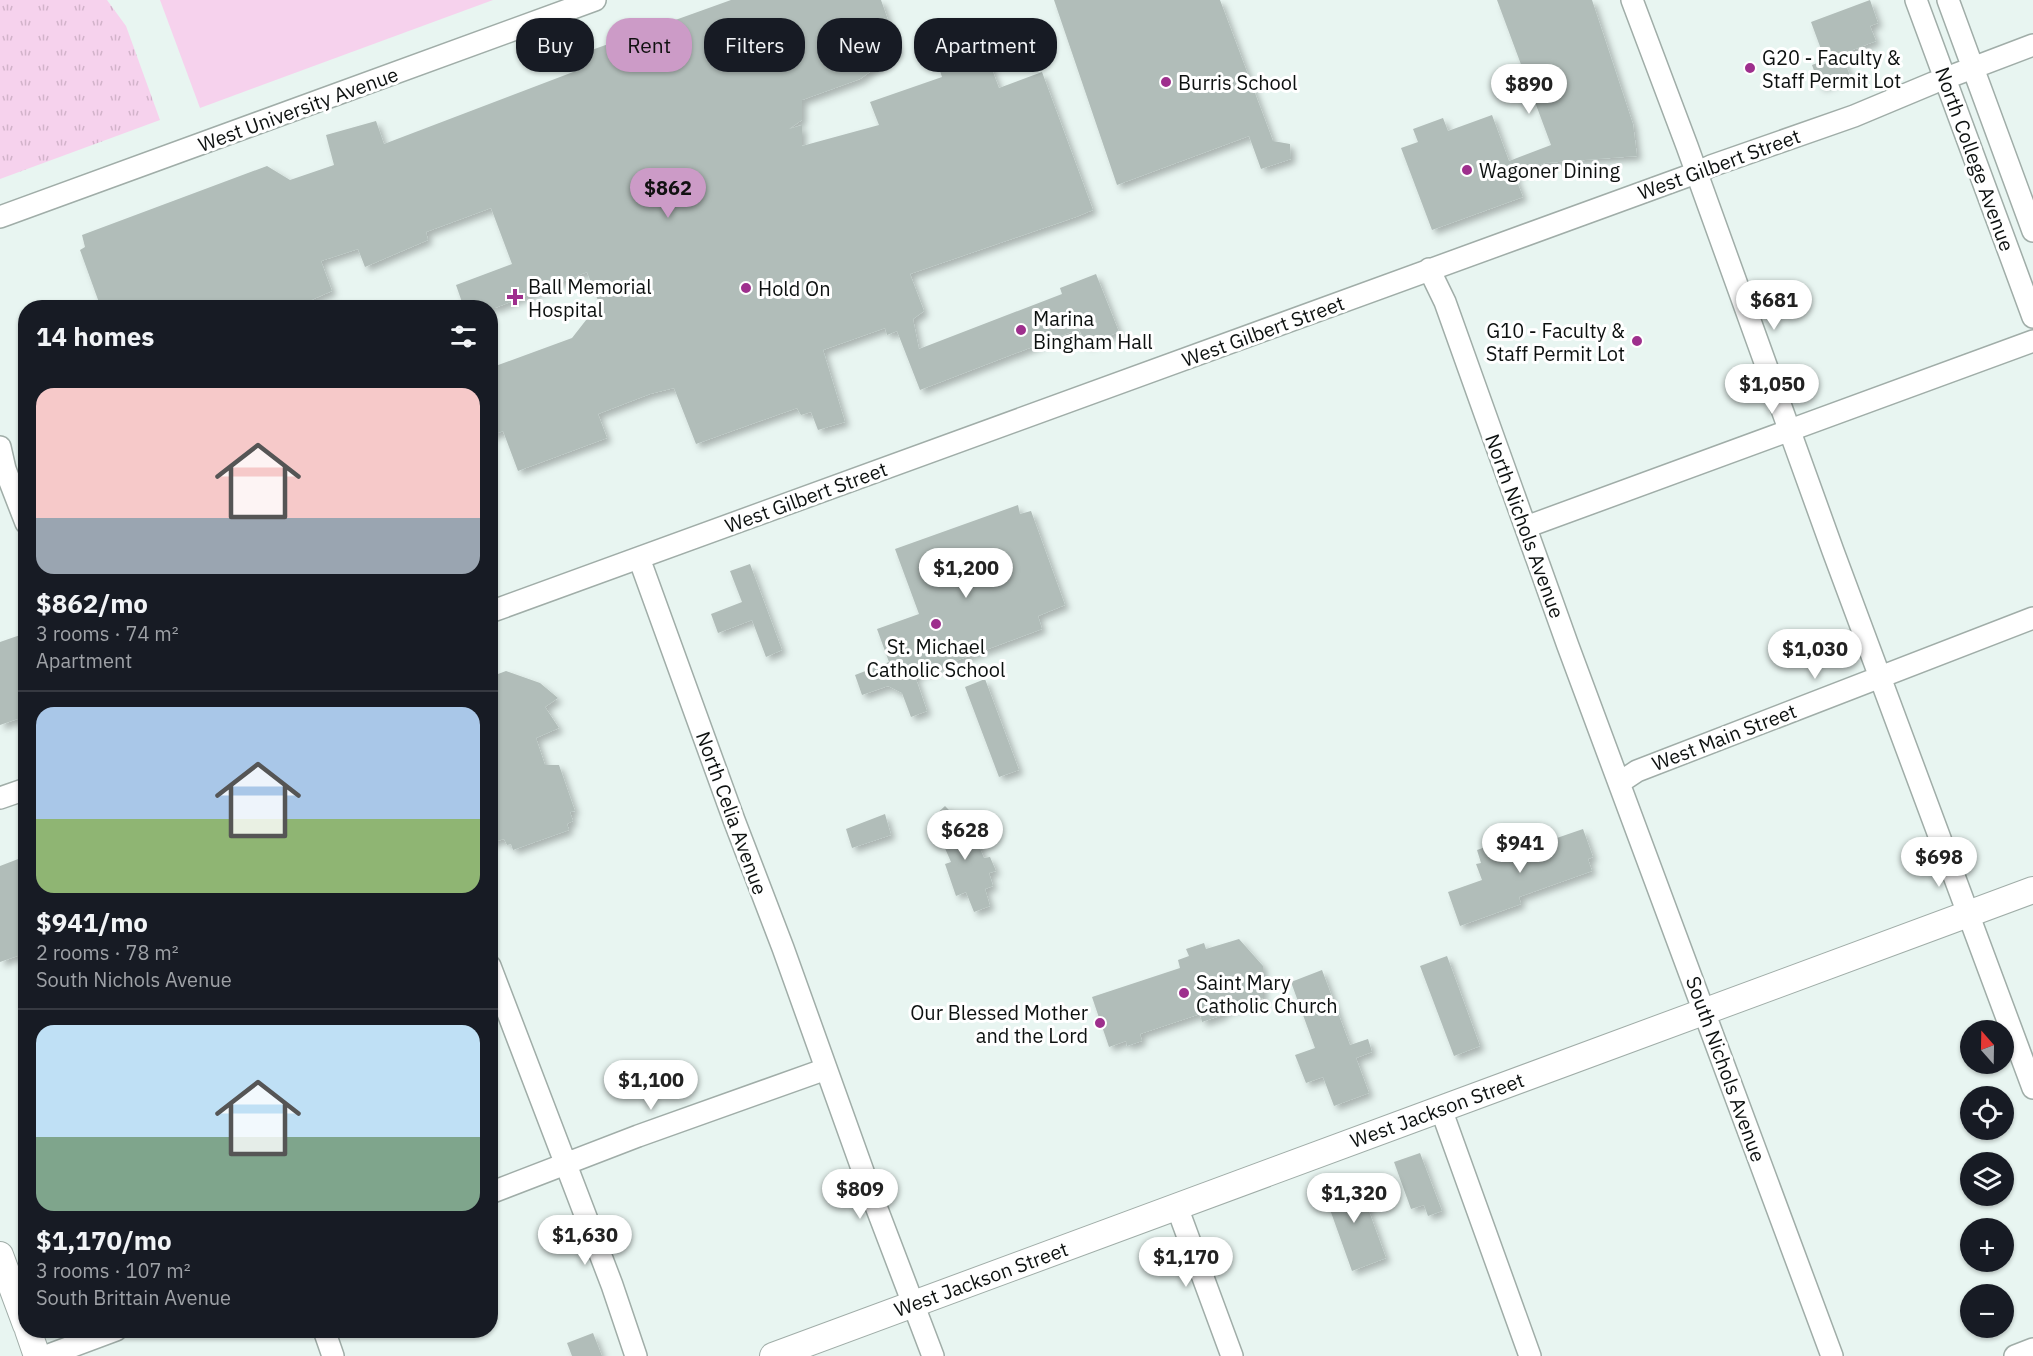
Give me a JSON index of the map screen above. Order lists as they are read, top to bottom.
{
  "streets": {
    "main road": ["West Jackson Street"],
    "street": [
      "West University Avenue",
      "North College Avenue",
      "West Gilbert Street",
      "North Nichols Avenue",
      "West Main Street",
      "North Celia Avenue",
      "South Nichols Avenue"
    ]
  },
  "crossings": [
    ["North College Avenue", "West Gilbert Street"],
    ["West Gilbert Street", "North Nichols Avenue"],
    ["West Gilbert Street", "North Celia Avenue"],
    ["North Nichols Avenue", "West Main Street"],
    ["North Nichols Avenue", "South Nichols Avenue"],
    ["West Main Street", "South Nichols Avenue"],
    ["North Celia Avenue", "West Jackson Street"],
    ["South Nichols Avenue", "West Jackson Street"]
  ],
  "places": {
    "other": [
      "G20 - Faculty & Staff Permit Lot",
      "Burris School",
      "Wagoner Dining",
      "Hold On",
      "Marina Bingham Hall",
      "G10 - Faculty & Staff Permit Lot",
      "St. Michael Catholic School",
      "Saint Mary Catholic Church",
      "Our Blessed Mother and the Lord"
    ],
    "health": ["Ball Memorial Hospital"]
  },
  "north": "top",
  "page": {
    "chip": [
      "Buy",
      "Rent",
      "Filters",
      "New",
      "Apartment"
    ],
    "price": [
      "$890",
      "$862",
      "$681",
      "$1,050",
      "$1,200",
      "$1,030",
      "$628",
      "$941",
      "$698",
      "$1,100",
      "$809",
      "$1,320",
      "$1,630",
      "$1,170"
    ],
    "heading": "14 homes",
    "list": [
      {
        "name": "$862/mo",
        "note": "3 rooms · 74 m² · Apartment"
      },
      {
        "name": "$941/mo",
        "note": "2 rooms · 78 m² · South Nichols Avenue"
      },
      {
        "name": "$1,170/mo",
        "note": "3 rooms · 107 m² · South Brittain Avenue"
      }
    ],
    "map_buttons": ["+", "−"]
  }
}
